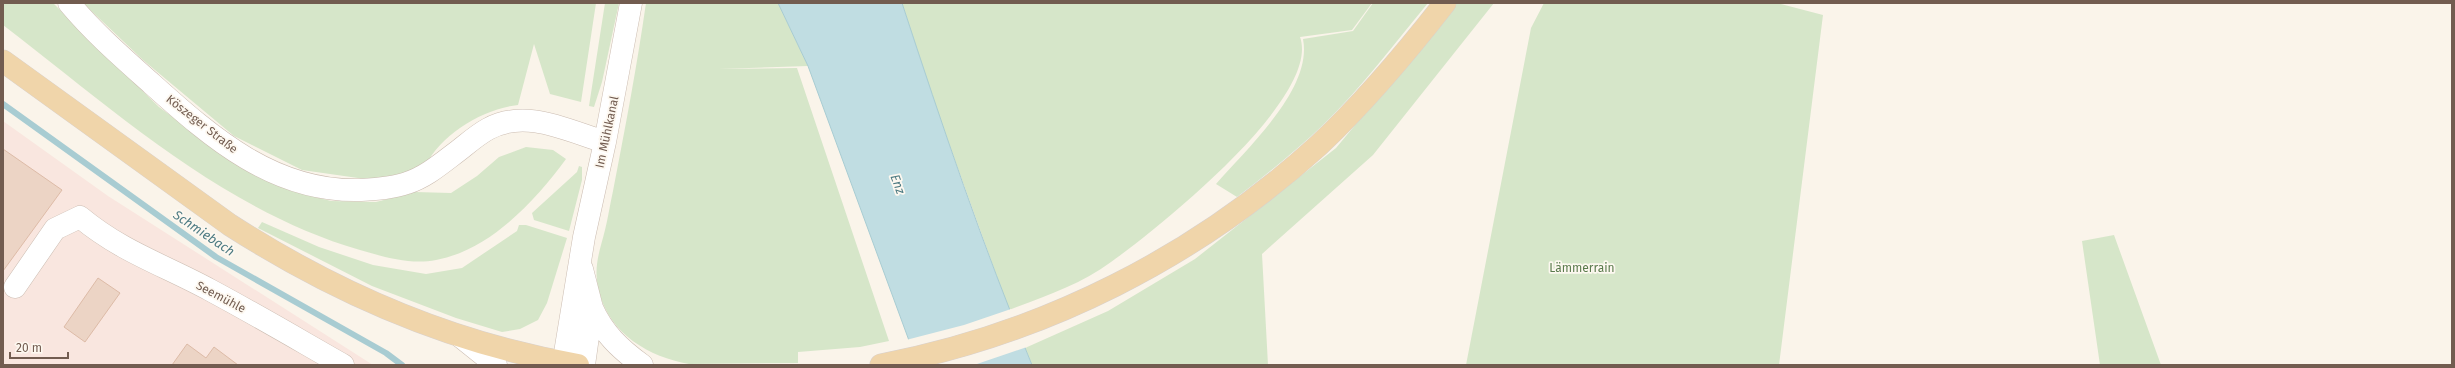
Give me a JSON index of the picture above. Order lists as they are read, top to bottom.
{
  "streets": {
    "street": ["Köszeger Straße", "Im Mühlkanal", "Seemühle"]
  },
  "crossings": [
    ["Köszeger Straße", "Im Mühlkanal"]
  ],
  "water": ["Enz", "Schmiebach"],
  "parks": ["Lämmerrain"],
  "scale_bar": "20 m"
}
